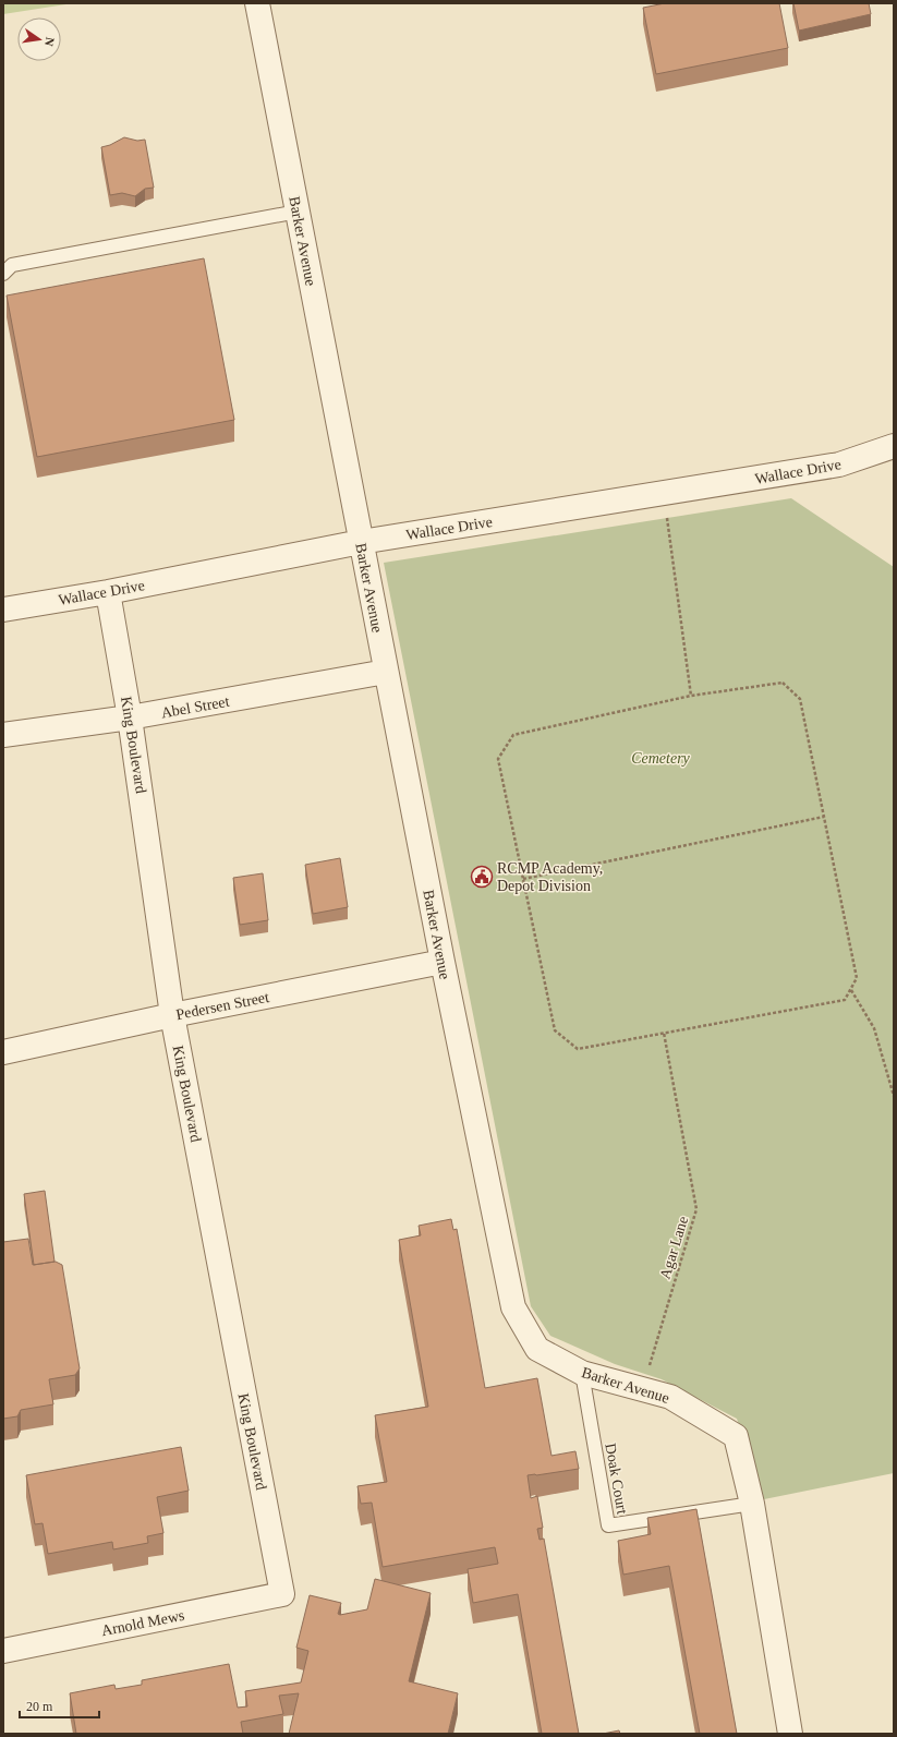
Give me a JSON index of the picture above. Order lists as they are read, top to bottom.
{
  "streets": {
    "street": [
      "Barker Avenue",
      "Wallace Drive",
      "Abel Street",
      "King Boulevard",
      "Pedersen Street",
      "Arnold Mews"
    ],
    "lane": ["Doak Court"],
    "path": ["Agar Lane"]
  },
  "crossings": [
    ["Barker Avenue", "Wallace Drive"],
    ["Barker Avenue", "Abel Street"],
    ["Barker Avenue", "Pedersen Street"],
    ["Barker Avenue", "Agar Lane"],
    ["Barker Avenue", "Doak Court"],
    ["Wallace Drive", "King Boulevard"],
    ["Abel Street", "King Boulevard"],
    ["King Boulevard", "Pedersen Street"],
    ["King Boulevard", "Arnold Mews"]
  ],
  "parks": ["Cemetery"],
  "places": {
    "public building": ["RCMP Academy, Depot Division"]
  },
  "scale_bar": "20 m",
  "north": "right"
}
